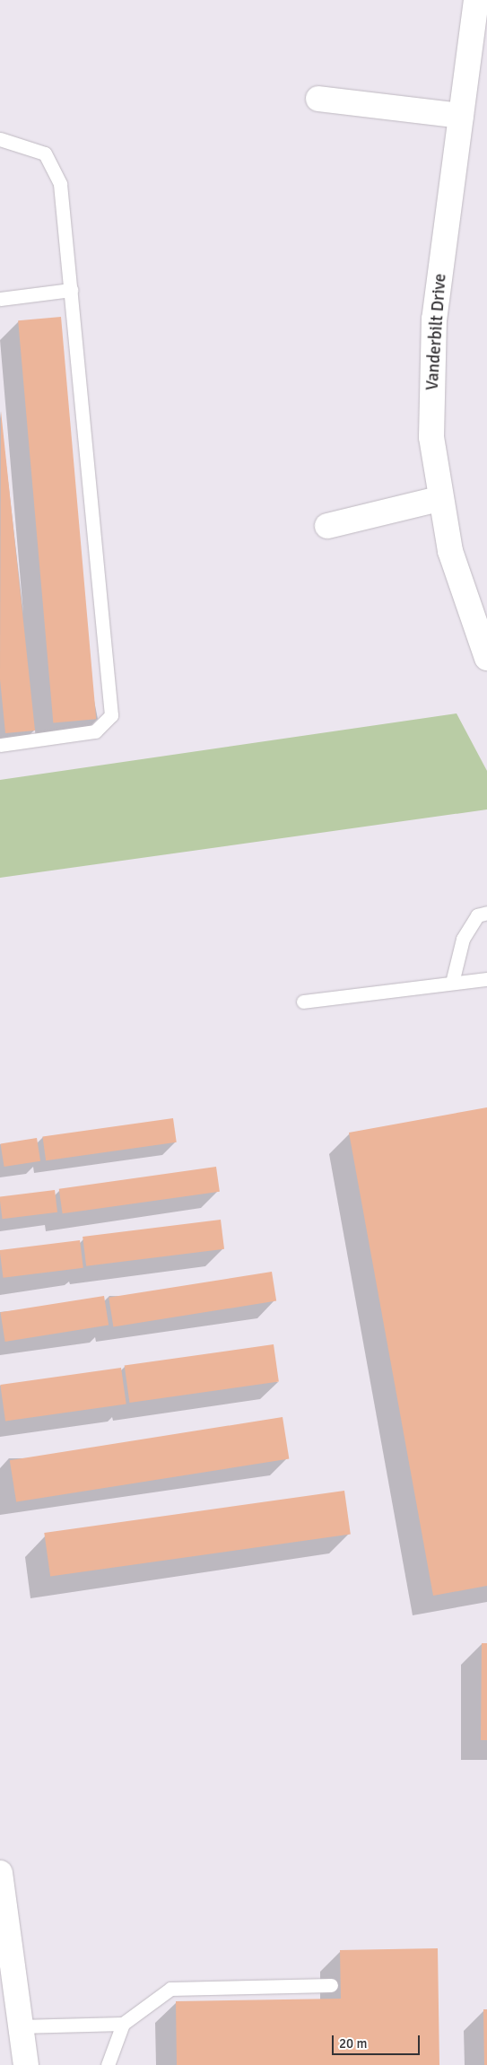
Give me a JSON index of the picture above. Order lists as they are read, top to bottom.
{
  "streets": {
    "street": ["Vanderbilt Drive"]
  },
  "scale_bar": "20 m"
}
